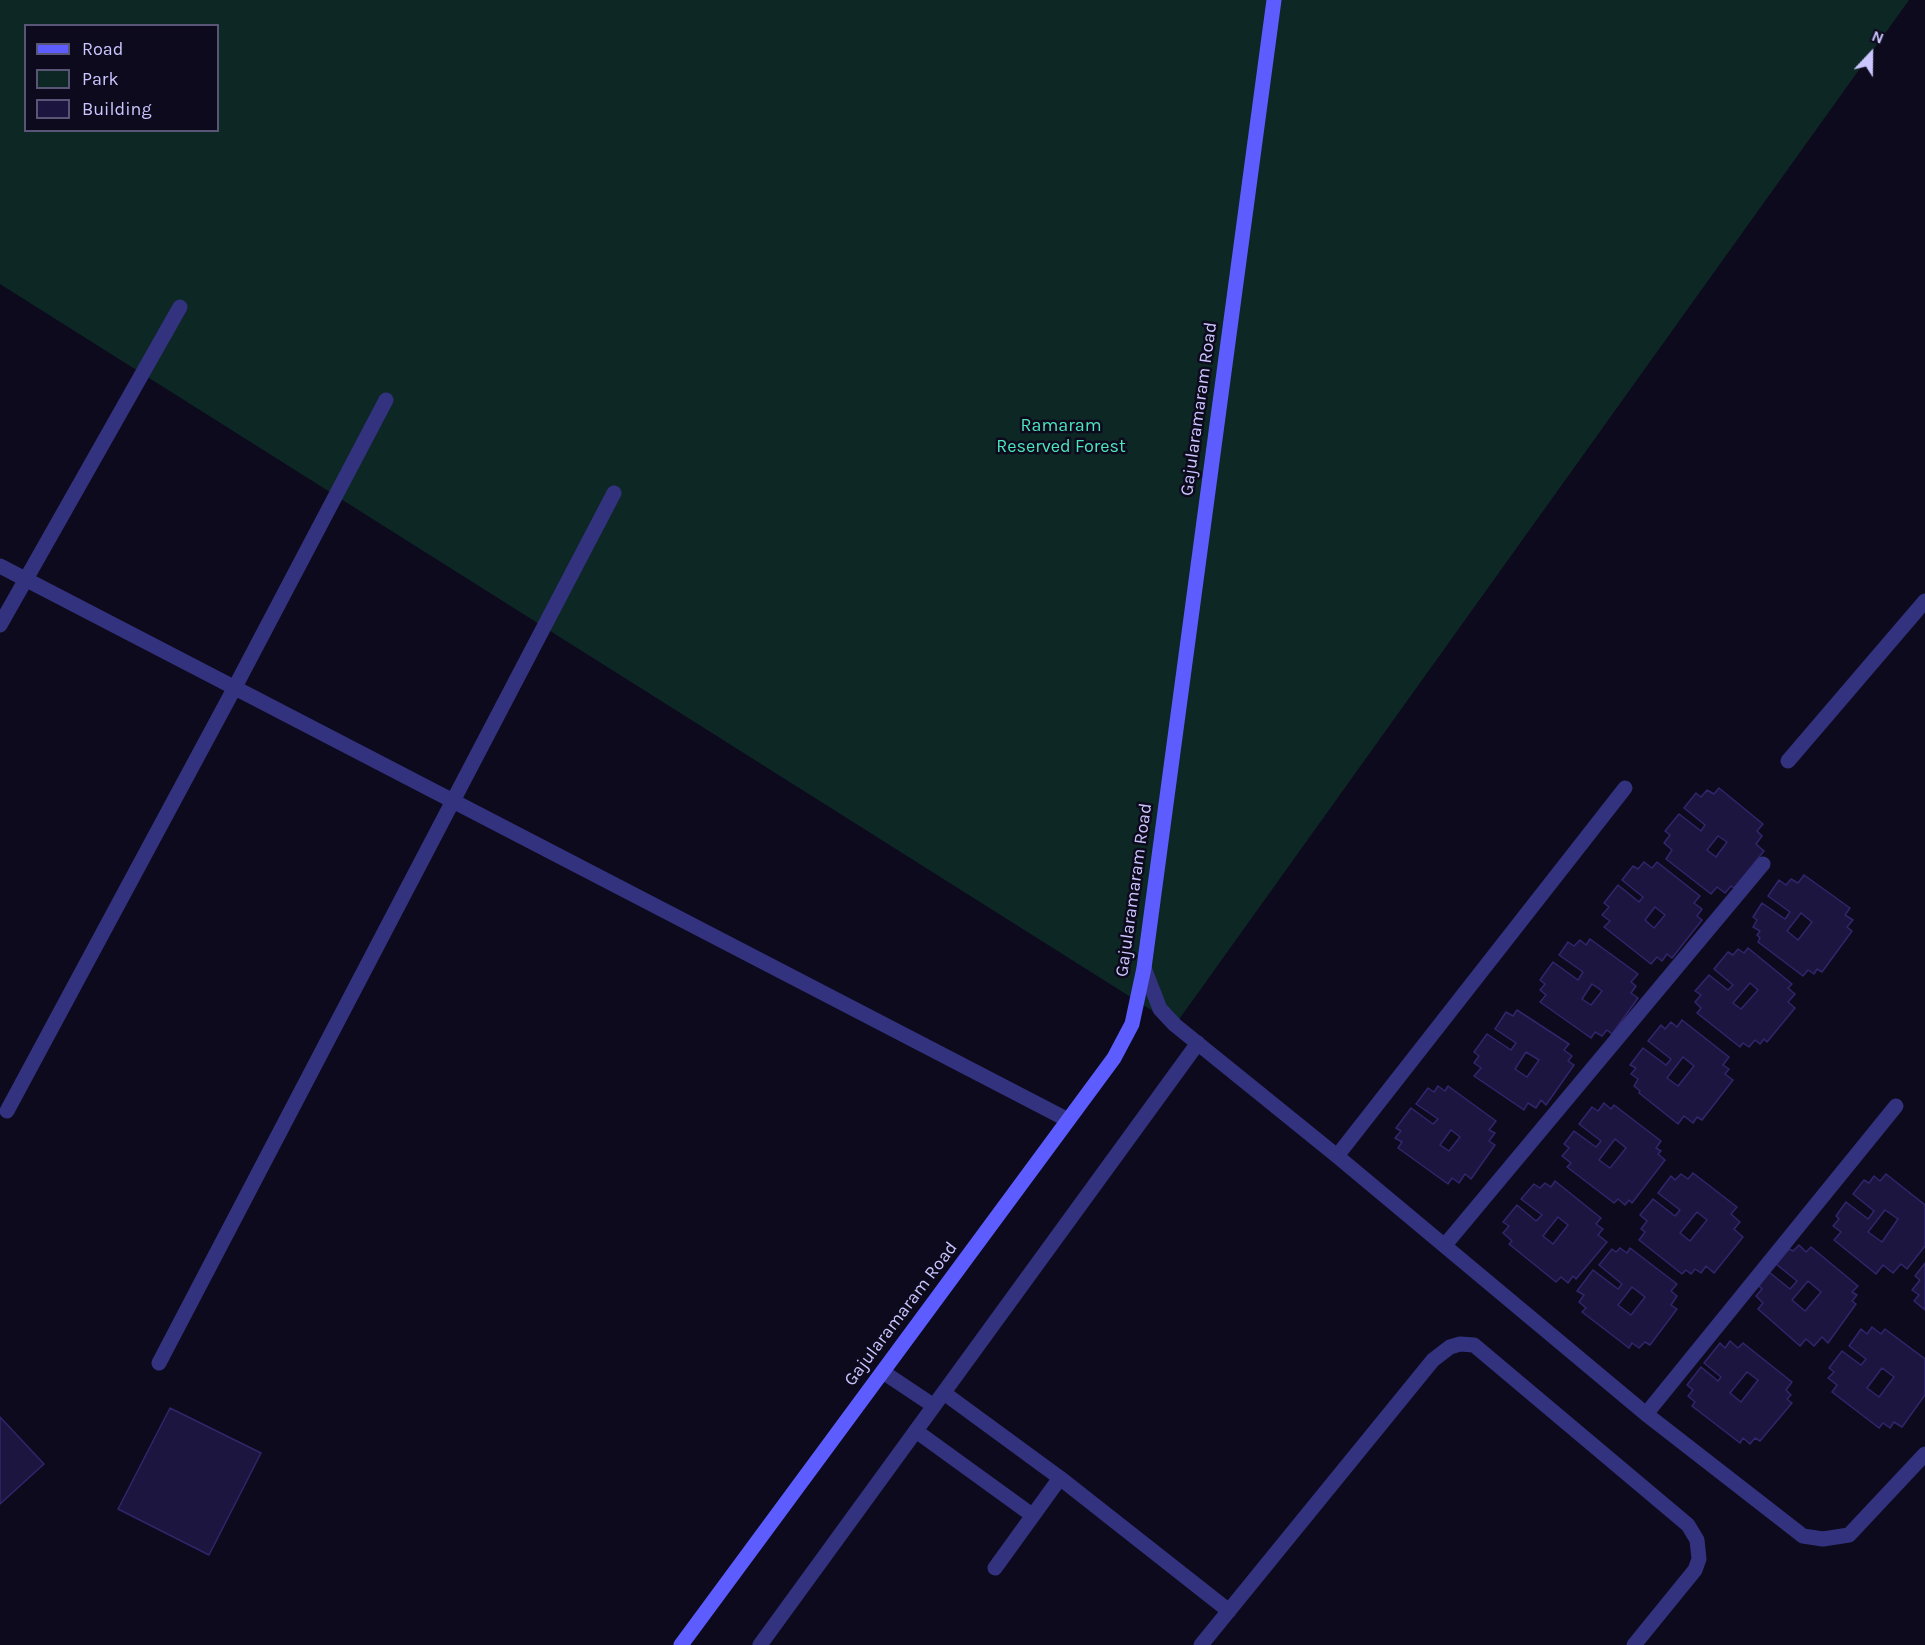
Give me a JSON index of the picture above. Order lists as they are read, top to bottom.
{
  "streets": {
    "main road": ["Gajularamaram Road"]
  },
  "parks": ["Ramaram Reserved Forest"],
  "legend": ["Road", "Park", "Building"],
  "north": "top"
}
